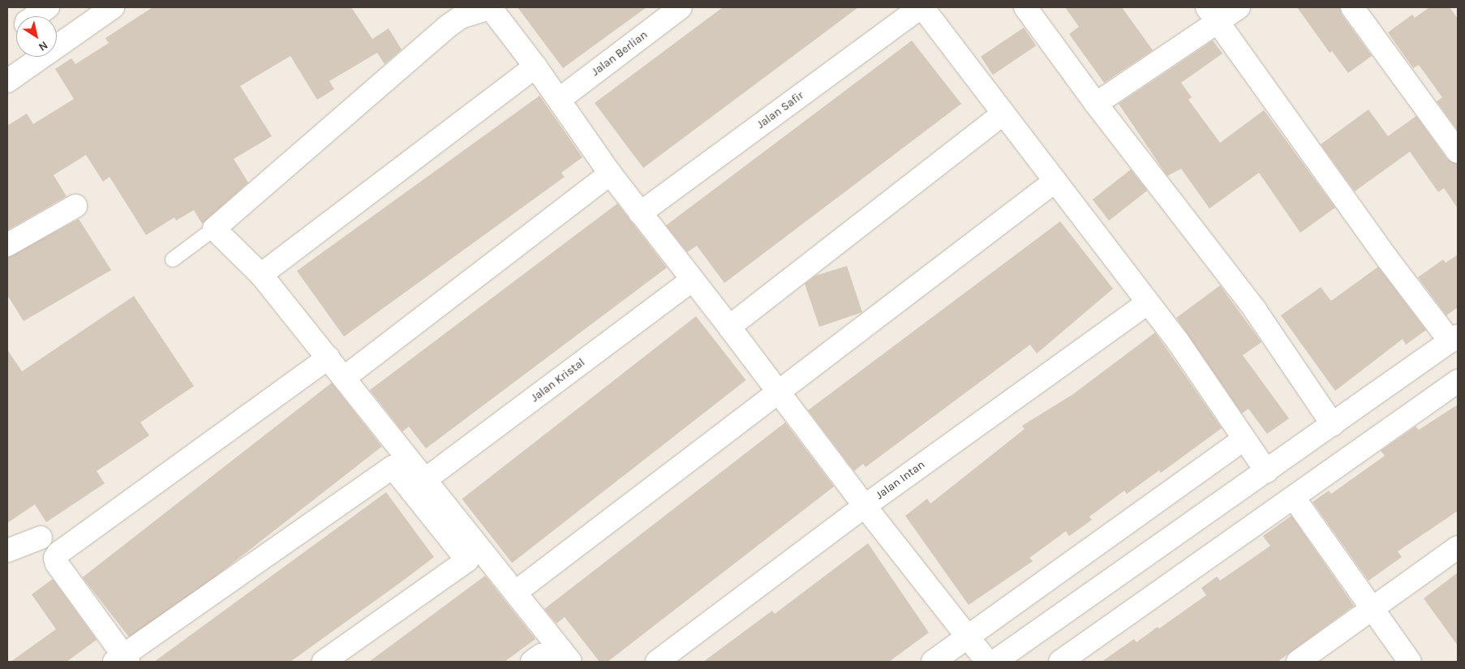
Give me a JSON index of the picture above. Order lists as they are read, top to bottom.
{
  "streets": {
    "street": [
      "Jalan Berlian",
      "Jalan Safir",
      "Jalan Kristal",
      "Jalan Intan"
    ]
  },
  "north": "bottom right"
}
